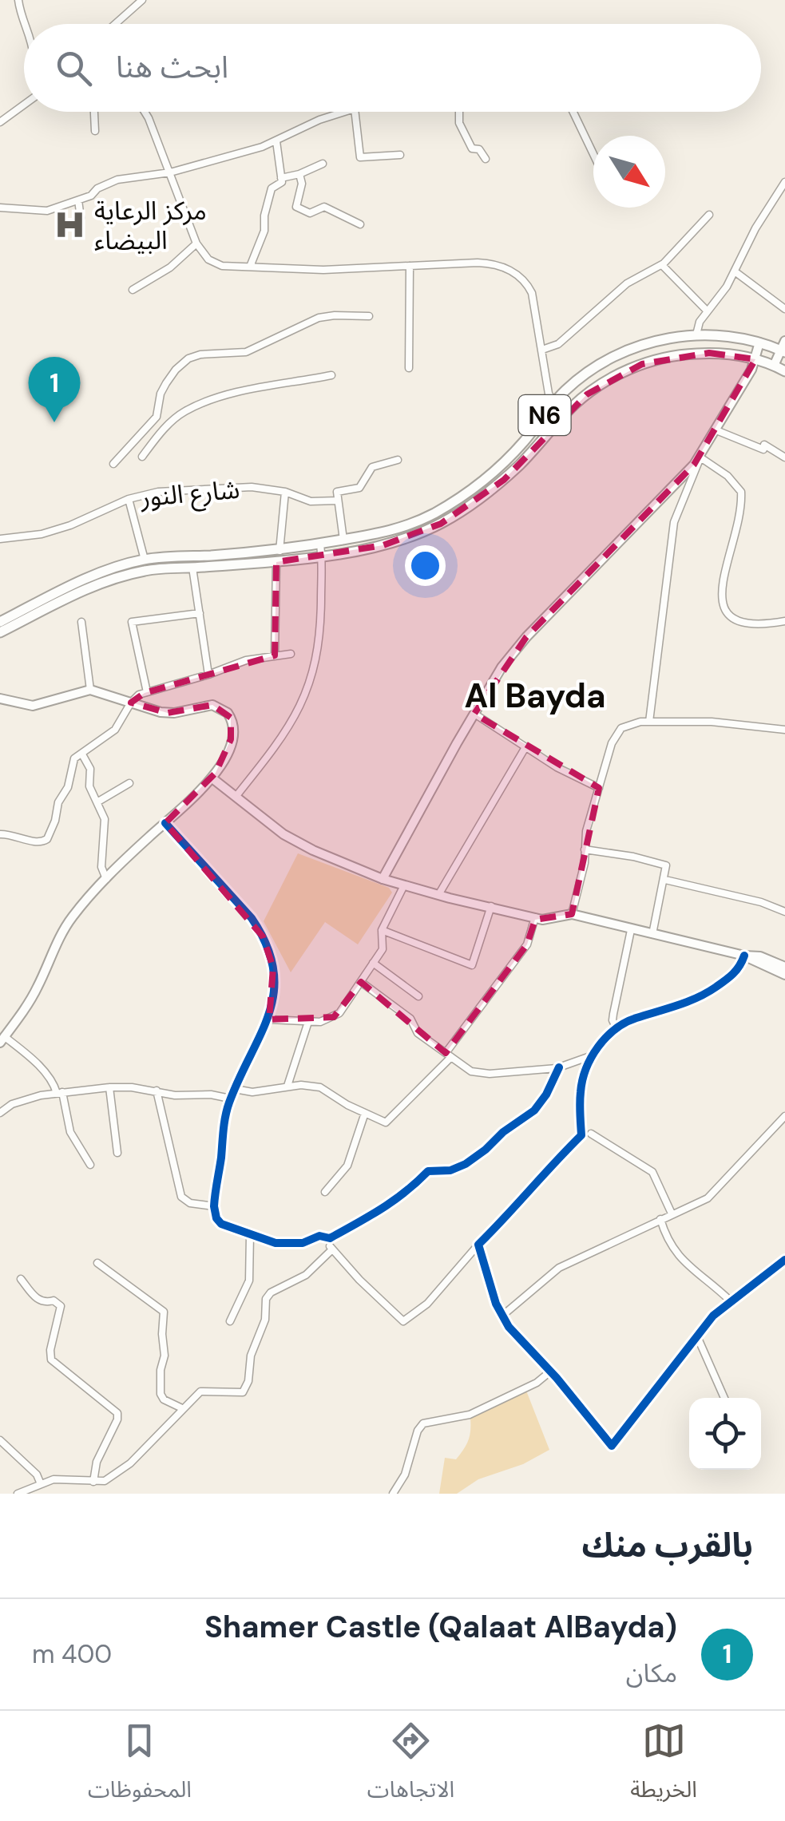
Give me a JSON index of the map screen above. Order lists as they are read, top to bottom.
{
  "streets": {
    "main road": ["N6"],
    "street": ["شارع النور"]
  },
  "districts": ["Al Bayda"],
  "places": {
    "hospital": ["مركز الرعاية البيضاء"]
  },
  "north": "bottom right",
  "page": {
    "search": "ابحث هنا",
    "pins": "1",
    "heading": "بالقرب منك",
    "list": [
      {
        "mark": "1",
        "name": "Shamer Castle (Qalaat AlBayda)",
        "note": "مكان",
        "value": "400 m"
      }
    ],
    "nav": ["الخريطة", "الاتجاهات", "المحفوظات"]
  }
}
